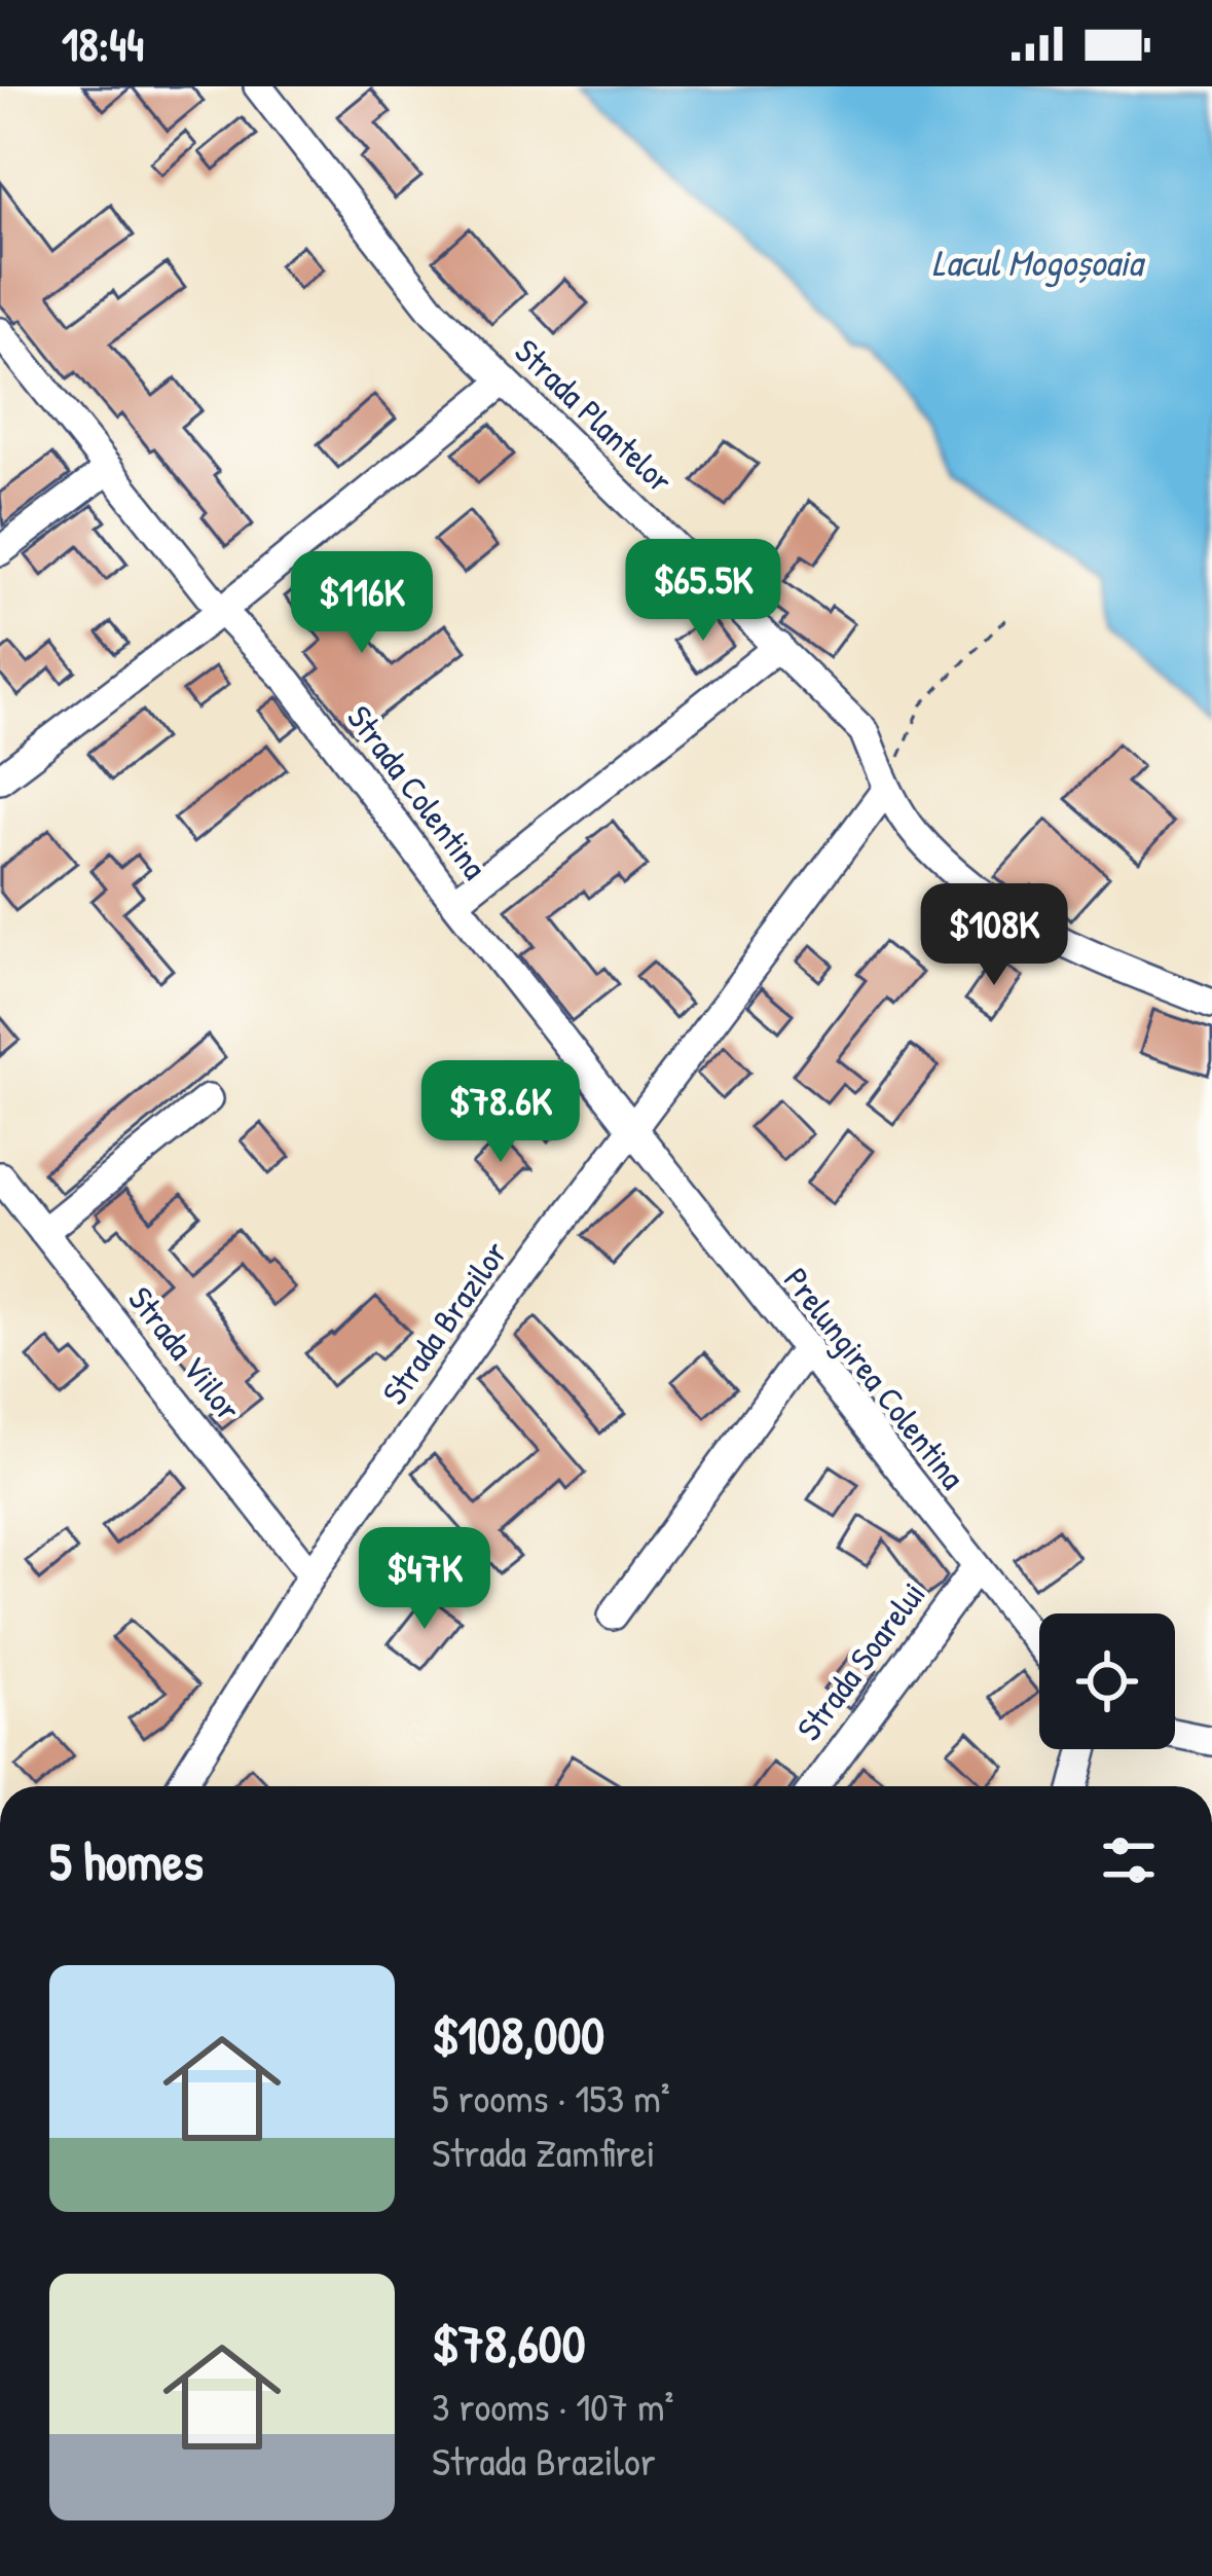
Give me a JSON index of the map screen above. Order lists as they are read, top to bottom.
{
  "streets": {
    "street": [
      "Strada Plantelor",
      "Strada Colentina",
      "Strada Brazilor",
      "Strada Viilor",
      "Prelungirea Colentina",
      "Strada Soarelui"
    ]
  },
  "crossings": [
    ["Strada Plantelor", "Strada Brazilor"],
    ["Strada Colentina", "Strada Brazilor"],
    ["Strada Colentina", "Prelungirea Colentina"],
    ["Strada Brazilor", "Strada Viilor"],
    ["Strada Brazilor", "Prelungirea Colentina"],
    ["Prelungirea Colentina", "Strada Soarelui"]
  ],
  "water": ["Lacul Mogoșoaia"],
  "page": {
    "status": "18:44",
    "price": [
      "$65.5K",
      "$116K",
      "$108K",
      "$78.6K",
      "$47K"
    ],
    "heading": "5 homes",
    "list": [
      {
        "name": "$108,000",
        "note": "5 rooms · 153 m² · Strada Zamfirei"
      },
      {
        "name": "$78,600",
        "note": "3 rooms · 107 m² · Strada Brazilor"
      }
    ]
  }
}
